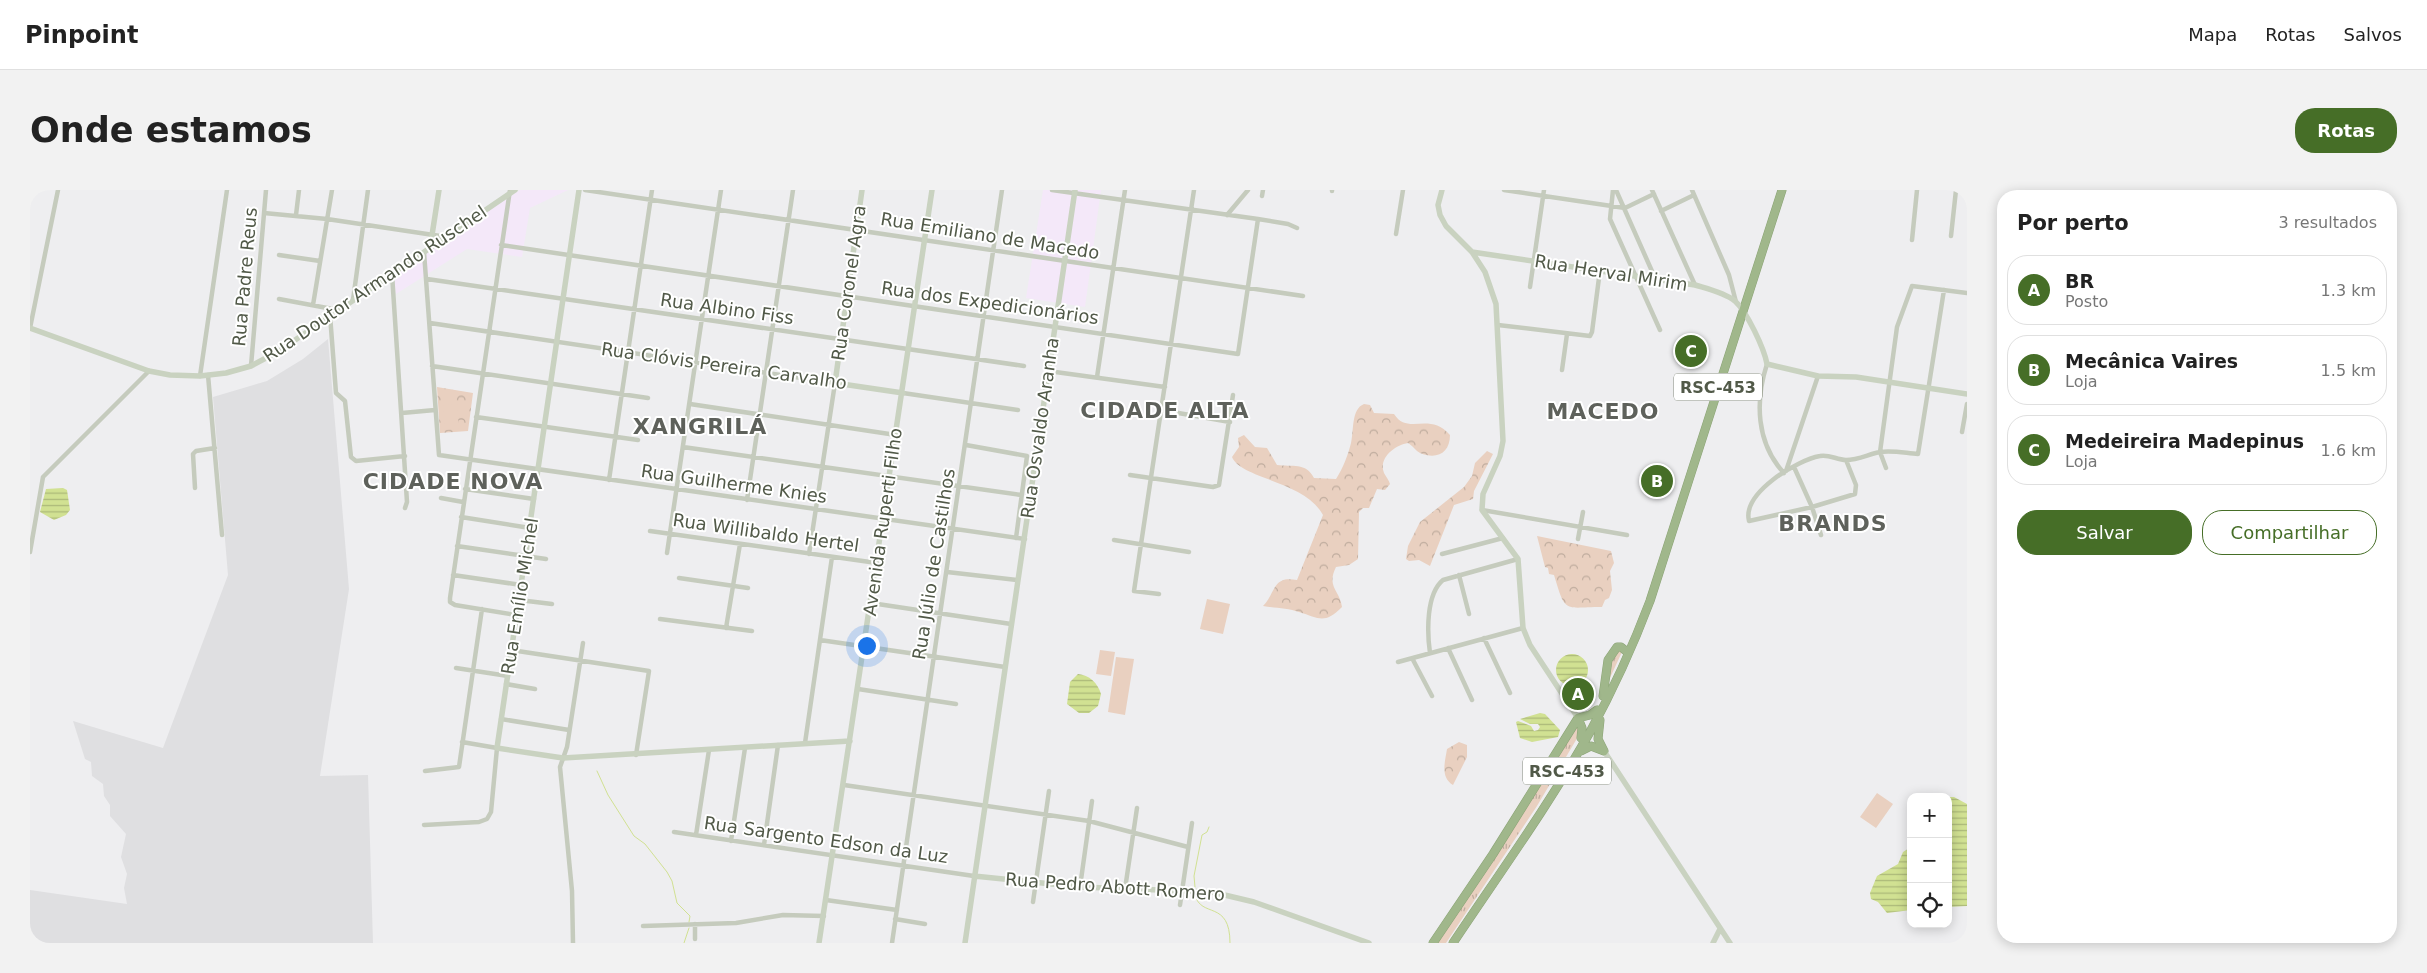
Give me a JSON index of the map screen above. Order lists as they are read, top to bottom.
{
  "streets": {
    "highway": ["RSC-453"],
    "main road": [
      "Rua Herval Mirim",
      "Rua Coronel Agra",
      "Rua Doutor Armando Ruschel",
      "Rua Clóvis Pereira Carvalho",
      "Rua Osvaldo Aranha",
      "Avenida Ruperti Filho",
      "Rua Emílio Michel",
      "Rua Pedro Abott Romero"
    ],
    "street": [
      "Rua Emiliano de Macedo",
      "Rua Padre Reus",
      "Rua dos Expedicionários",
      "Rua Albino Fiss",
      "Rua Guilherme Knies",
      "Rua Willibaldo Hertel",
      "Rua Júlio de Castilhos",
      "Rua Sargento Edson da Luz"
    ]
  },
  "crossings": [
    ["Rua Emiliano de Macedo", "Rua Coronel Agra"],
    ["Rua Emiliano de Macedo", "Rua dos Expedicionários"],
    ["Rua Emiliano de Macedo", "Rua Osvaldo Aranha"],
    ["Rua Emiliano de Macedo", "Avenida Ruperti Filho"],
    ["Rua Emiliano de Macedo", "Rua Júlio de Castilhos"],
    ["Rua Herval Mirim", "RSC-453"],
    ["Rua Padre Reus", "Rua Doutor Armando Ruschel"],
    ["Rua Coronel Agra", "Rua dos Expedicionários"],
    ["Rua Coronel Agra", "Rua Albino Fiss"],
    ["Rua Coronel Agra", "Rua Clóvis Pereira Carvalho"],
    ["Rua Coronel Agra", "Rua Guilherme Knies"],
    ["Rua Coronel Agra", "Rua Willibaldo Hertel"],
    ["Rua dos Expedicionários", "Rua Osvaldo Aranha"],
    ["Rua dos Expedicionários", "Avenida Ruperti Filho"],
    ["Rua dos Expedicionários", "Rua Júlio de Castilhos"],
    ["Rua dos Expedicionários", "Rua Emílio Michel"],
    ["Rua Albino Fiss", "Avenida Ruperti Filho"],
    ["Rua Albino Fiss", "Rua Júlio de Castilhos"],
    ["Rua Albino Fiss", "Rua Emílio Michel"],
    ["Rua Clóvis Pereira Carvalho", "Avenida Ruperti Filho"],
    ["Rua Clóvis Pereira Carvalho", "Rua Júlio de Castilhos"],
    ["Rua Clóvis Pereira Carvalho", "Rua Emílio Michel"],
    ["Rua Osvaldo Aranha", "Rua Guilherme Knies"],
    ["Rua Osvaldo Aranha", "Rua Sargento Edson da Luz"],
    ["Rua Osvaldo Aranha", "Rua Pedro Abott Romero"],
    ["Rua Guilherme Knies", "Avenida Ruperti Filho"],
    ["Rua Guilherme Knies", "Rua Júlio de Castilhos"],
    ["Rua Guilherme Knies", "Rua Emílio Michel"],
    ["Avenida Ruperti Filho", "Rua Willibaldo Hertel"],
    ["Avenida Ruperti Filho", "Rua Sargento Edson da Luz"],
    ["Rua Júlio de Castilhos", "Rua Sargento Edson da Luz"],
    ["Rua Sargento Edson da Luz", "Rua Pedro Abott Romero"]
  ],
  "districts": [
    "CIDADE ALTA",
    "MACEDO",
    "XANGRILÁ",
    "CIDADE NOVA",
    "BRANDS"
  ],
  "page": {
    "header": "Pinpoint",
    "nav": ["Mapa", "Rotas", "Salvos"],
    "buttons": [
      "Rotas",
      ["Salvar", "Compartilhar"]
    ],
    "title": "Onde estamos",
    "heading": ["Por perto", "3 resultados"],
    "list": [
      {
        "mark": "A",
        "name": "BR",
        "note": "Posto",
        "value": "1.3 km"
      },
      {
        "mark": "B",
        "name": "Mecânica Vaires",
        "note": "Loja",
        "value": "1.5 km"
      },
      {
        "mark": "C",
        "name": "Medeireira Madepinus",
        "note": "Loja",
        "value": "1.6 km"
      }
    ],
    "pins": ["C", "B", "A"],
    "map_buttons": ["+", "−"]
  }
}
